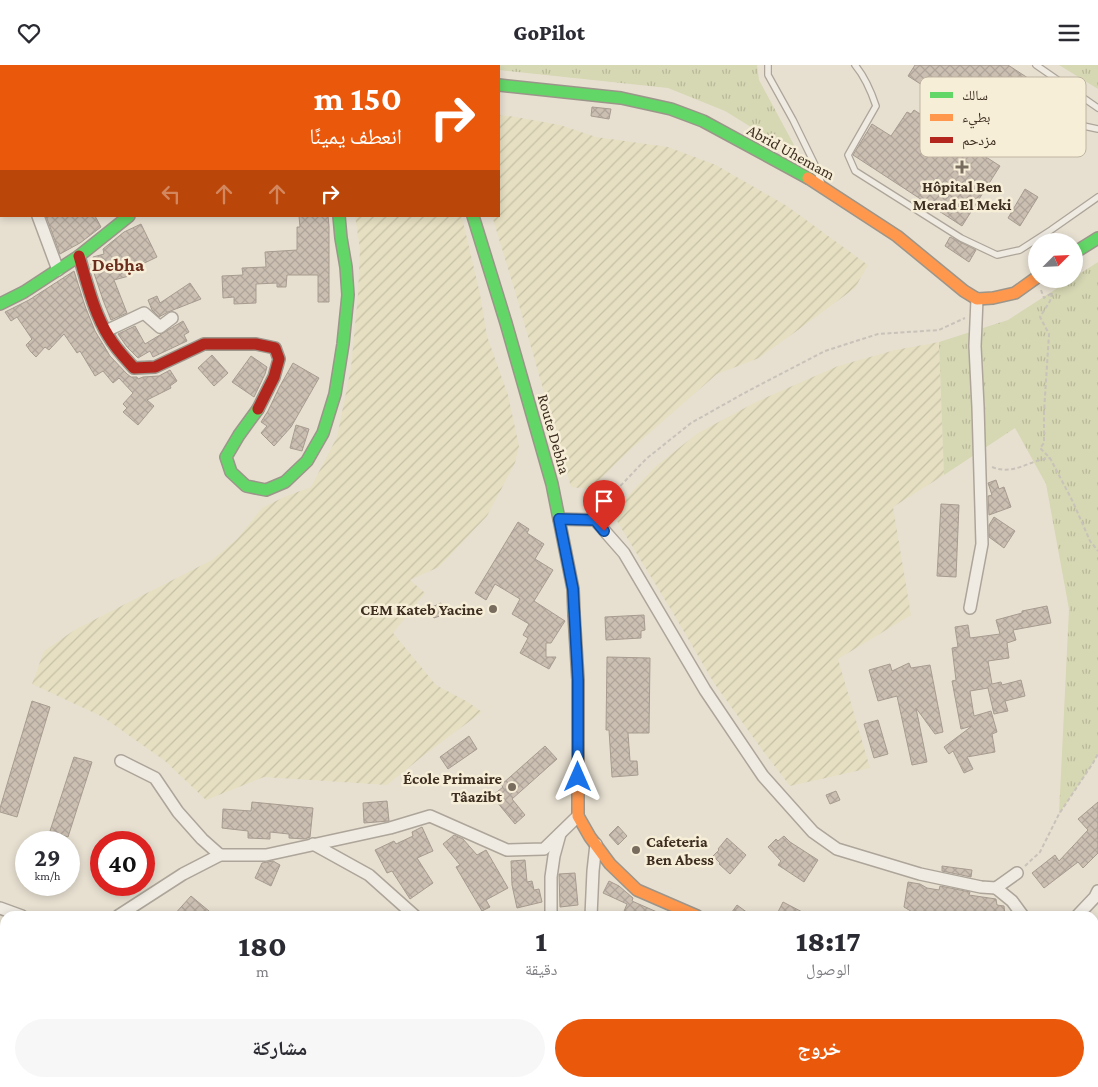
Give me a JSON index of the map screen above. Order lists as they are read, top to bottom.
{
  "streets": {
    "street": ["Abrid Uhemam", "Route Debha"]
  },
  "districts": ["Debḥa"],
  "places": {
    "health": ["Hôpital Ben Merad El Meki"],
    "other": ["CEM Kateb Yacine", "École Primaire Tâazibt", "Cafeteria Ben Abess"]
  },
  "legend": ["سالك", "بطيء", "مزدحم"],
  "north": "top right",
  "page": {
    "header": "GoPilot",
    "turn": ["150 m", "انعطف يمينًا"],
    "speed": "29 km/h",
    "limit": "40",
    "eta": [
      "18:17",
      "الوصول",
      "1",
      "دقيقة",
      "180",
      "m"
    ],
    "buttons": ["خروج", "مشاركة"]
  }
}
